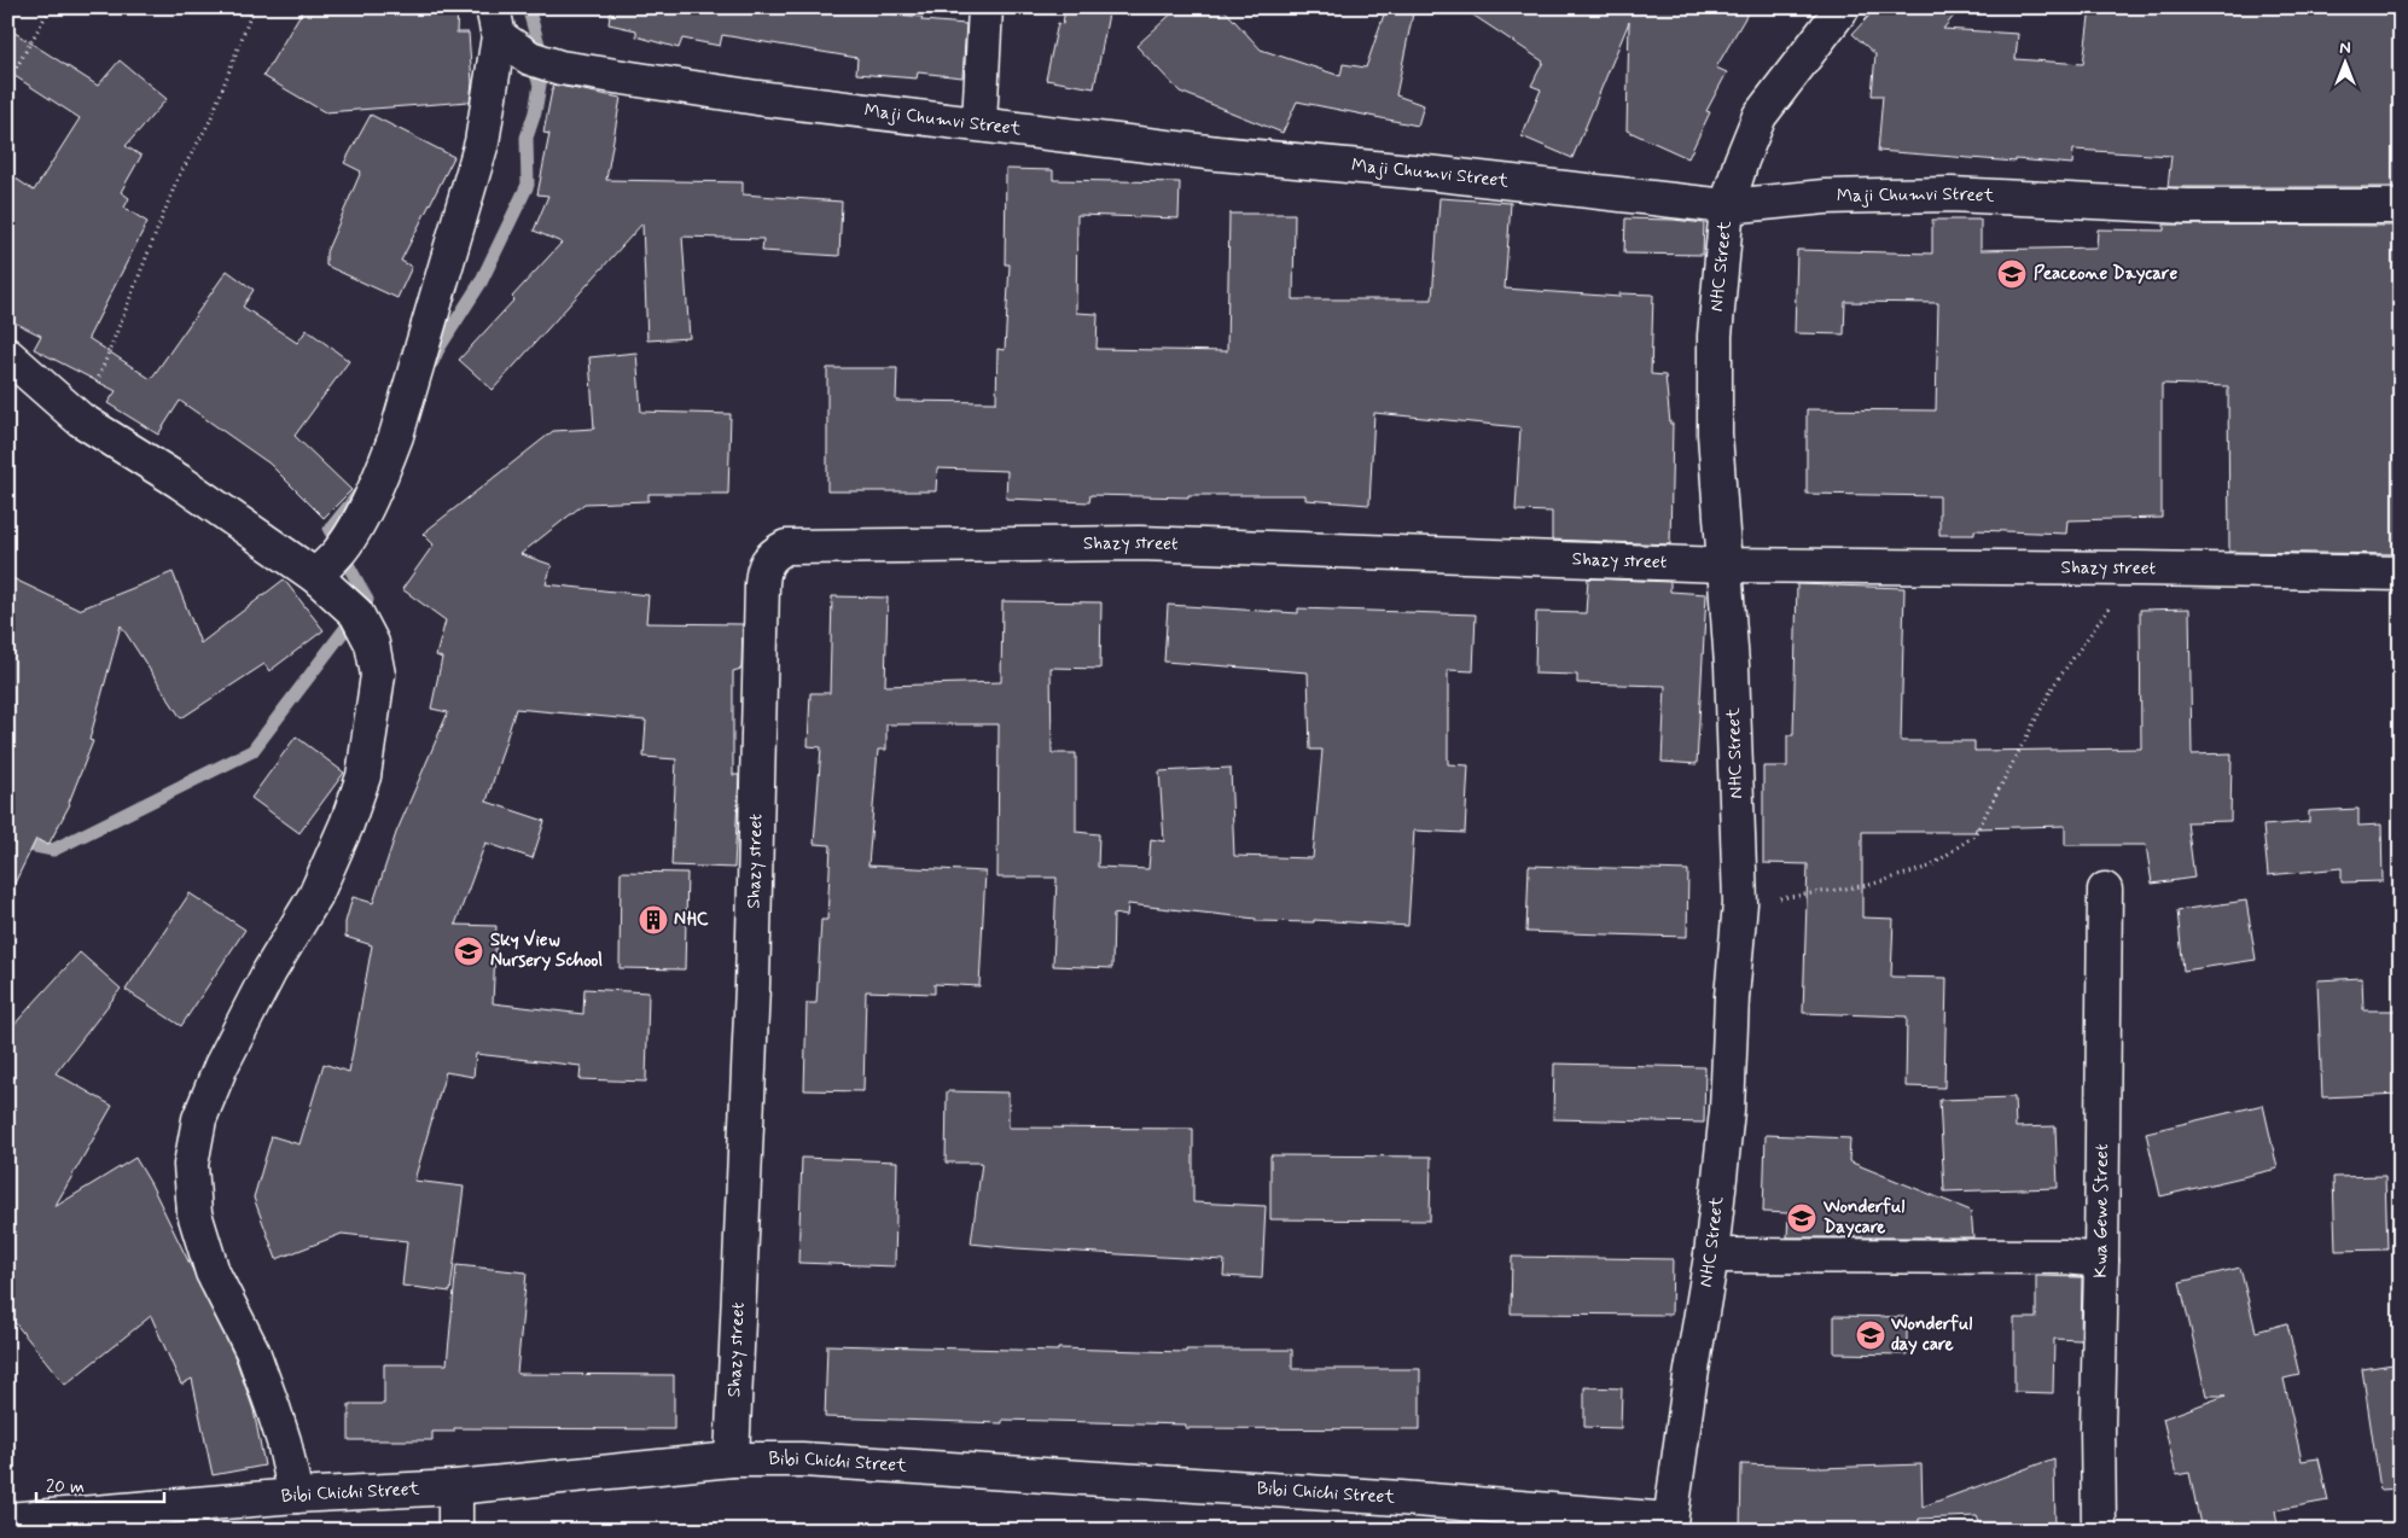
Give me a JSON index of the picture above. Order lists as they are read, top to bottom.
{
  "streets": {
    "street": [
      "Maji Chumvi Street",
      "NHC Street",
      "Shazy street",
      "Kwa Gewe Street",
      "Bibi Chichi Street"
    ]
  },
  "crossings": [
    ["Maji Chumvi Street", "NHC Street"],
    ["NHC Street", "Shazy street"],
    ["NHC Street", "Bibi Chichi Street"],
    ["Shazy street", "Bibi Chichi Street"]
  ],
  "places": {
    "school or university": [
      "Peaceone Daycare",
      "Sky View Nursery School",
      "Wonderful Daycare",
      "Wonderful day care"
    ],
    "building": ["NHC"]
  },
  "scale_bar": "20 m",
  "north": "top"
}
